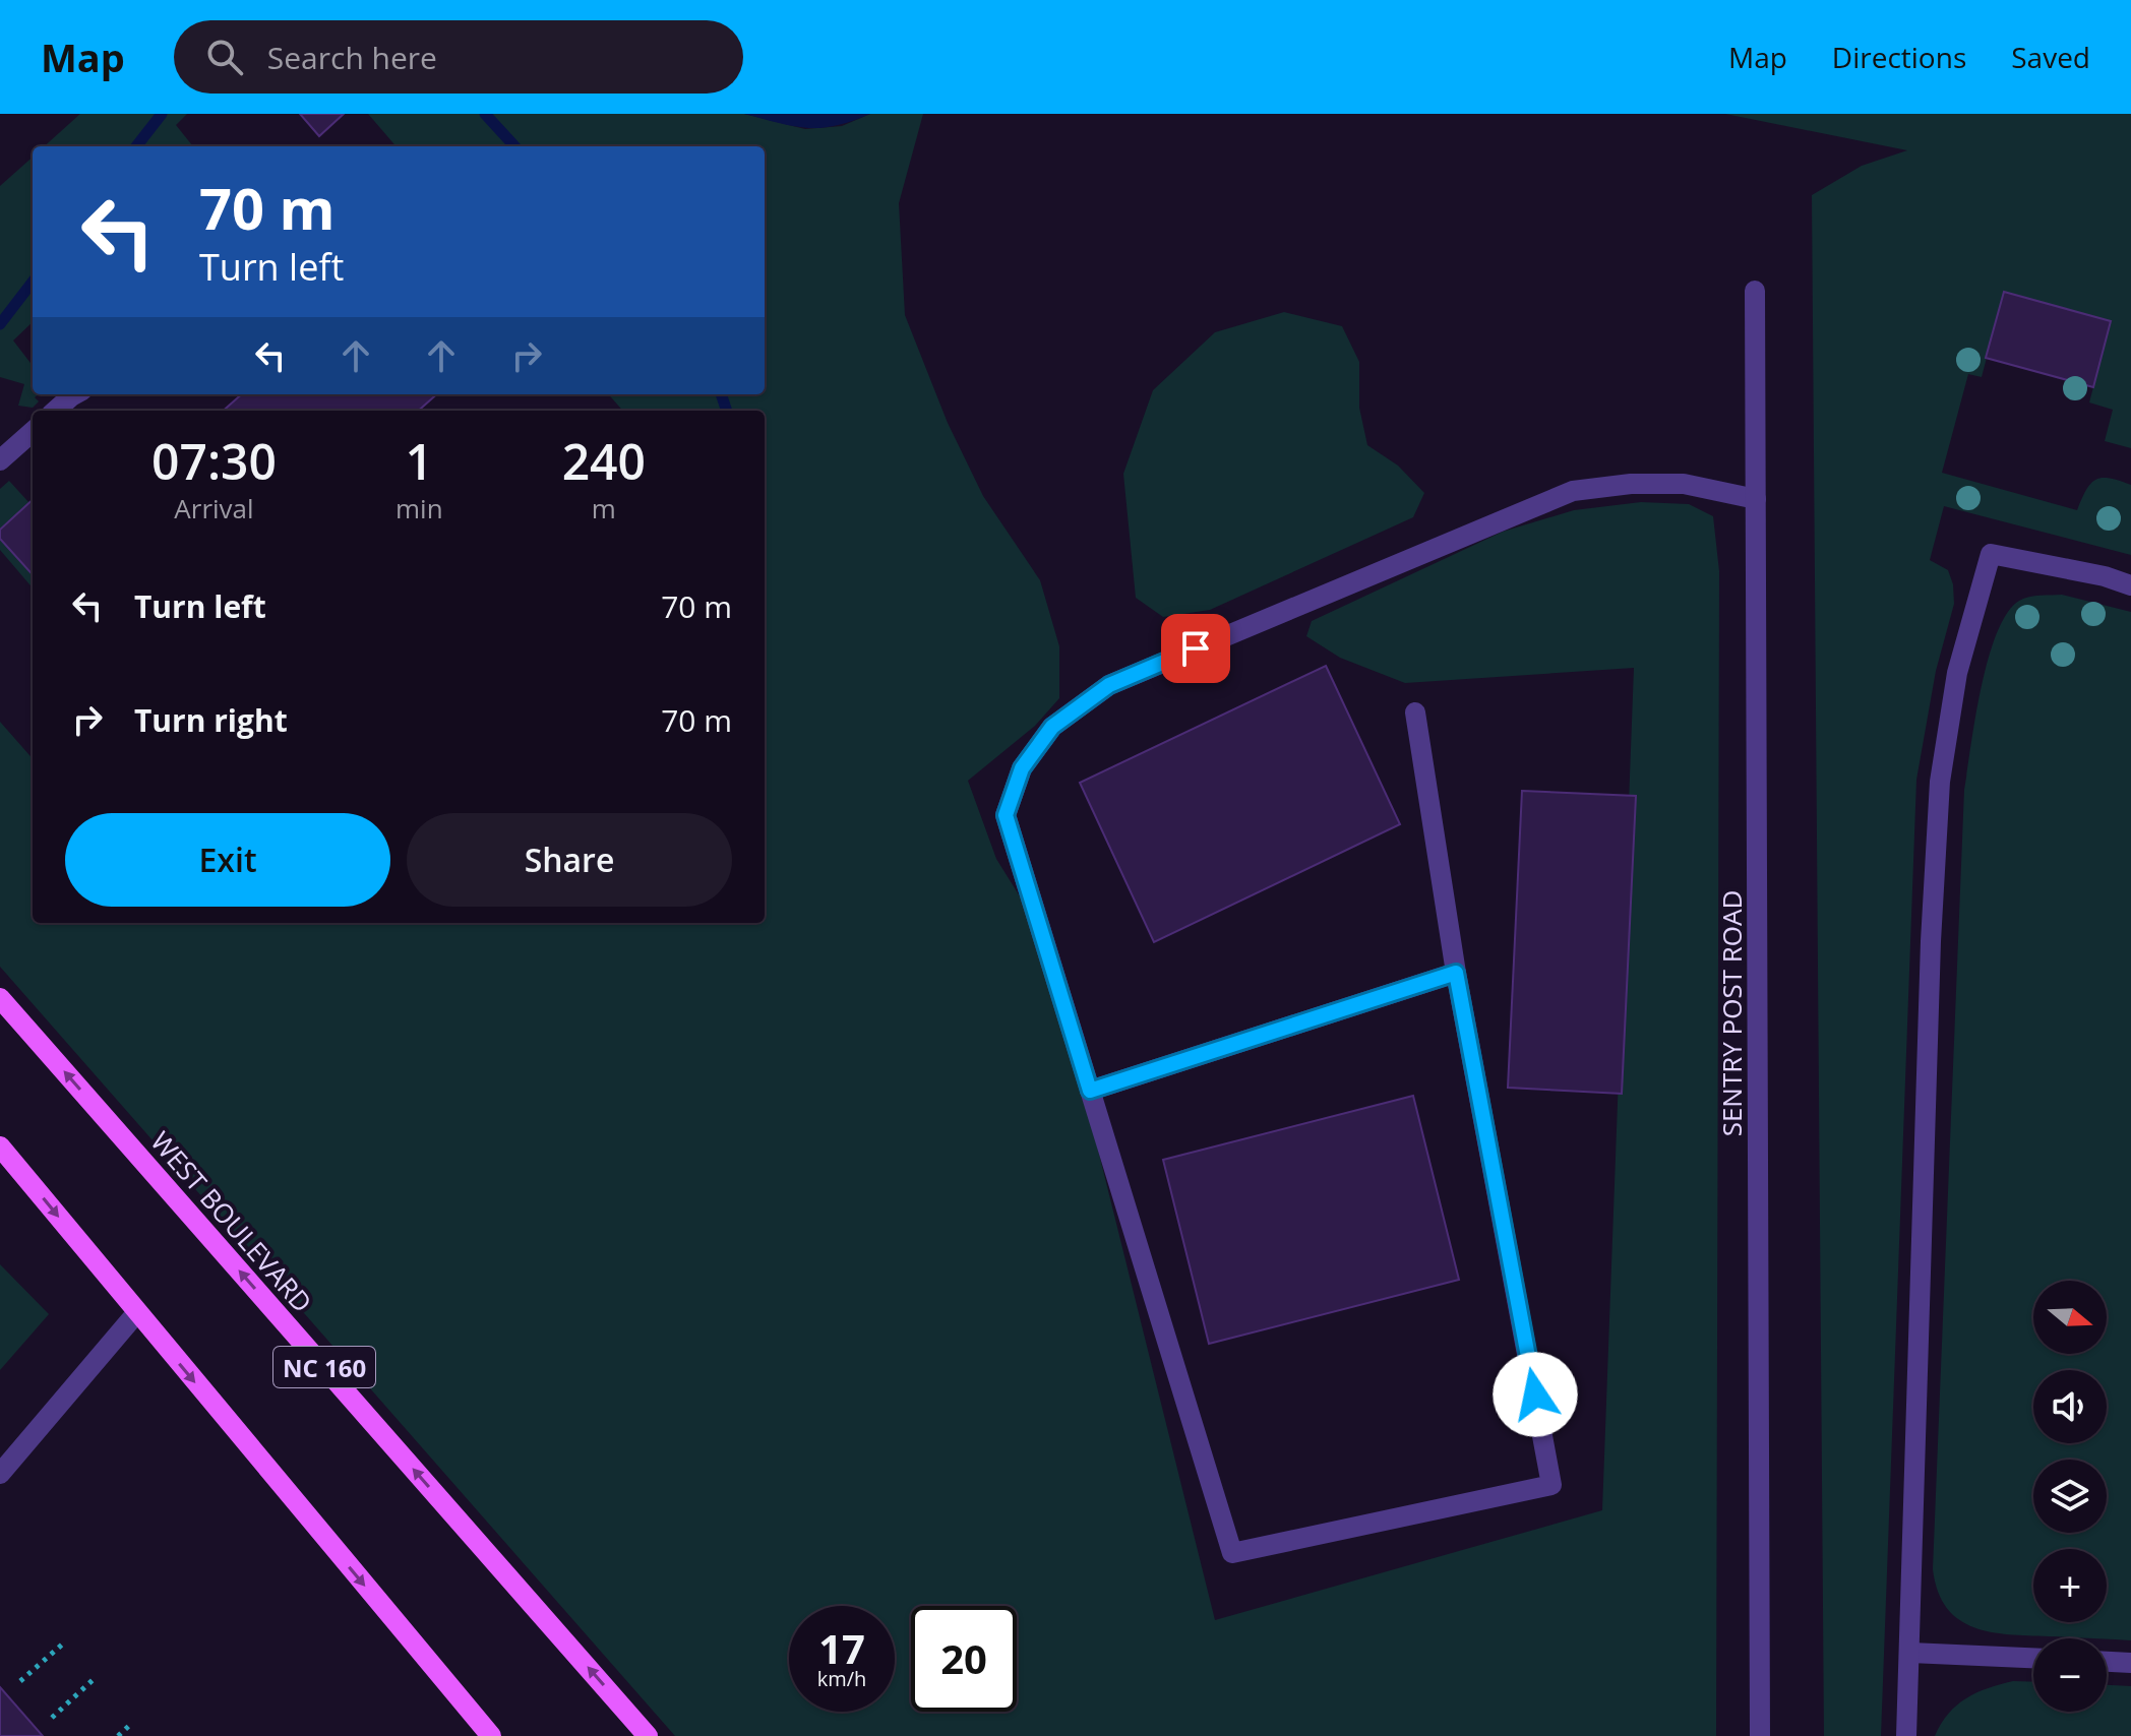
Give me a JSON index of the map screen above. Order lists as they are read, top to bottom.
{
  "streets": {
    "main road": ["WEST BOULEVARD", "NC 160"],
    "street": ["SENTRY POST ROAD"]
  },
  "north": "right",
  "page": {
    "header": "Map",
    "search": "Search here",
    "nav": ["Map", "Directions", "Saved"],
    "turn": ["70 m", "Turn left"],
    "eta": [
      "07:30",
      "Arrival",
      "1",
      "min",
      "240",
      "m"
    ],
    "list": [
      {
        "name": "Turn left",
        "value": "70 m"
      },
      {
        "name": "Turn right",
        "value": "70 m"
      }
    ],
    "buttons": ["Exit", "Share"],
    "map_buttons": ["+", "−"],
    "speed": "17 km/h",
    "limit": "20"
  }
}
